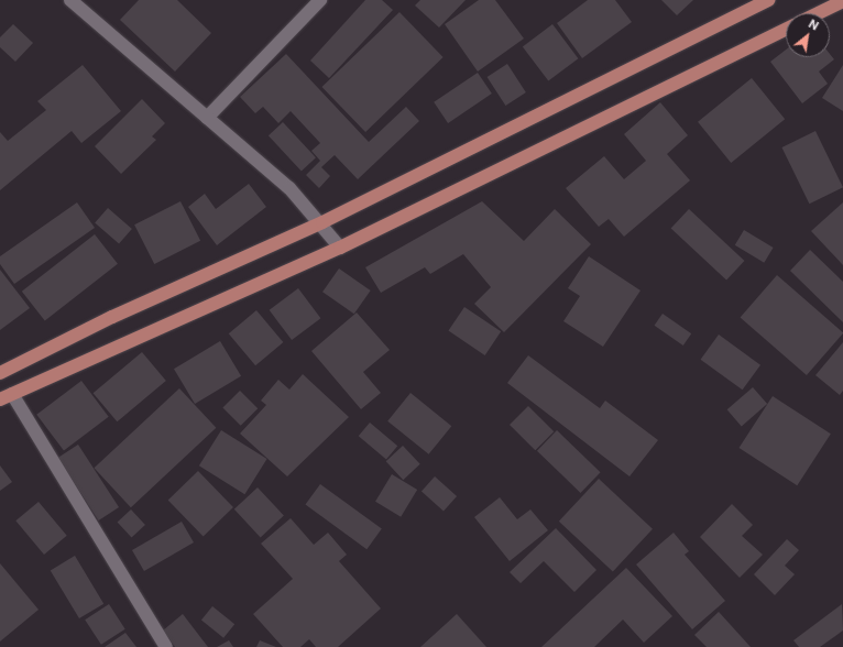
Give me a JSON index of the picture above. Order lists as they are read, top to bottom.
{
  "north": "top right"
}
